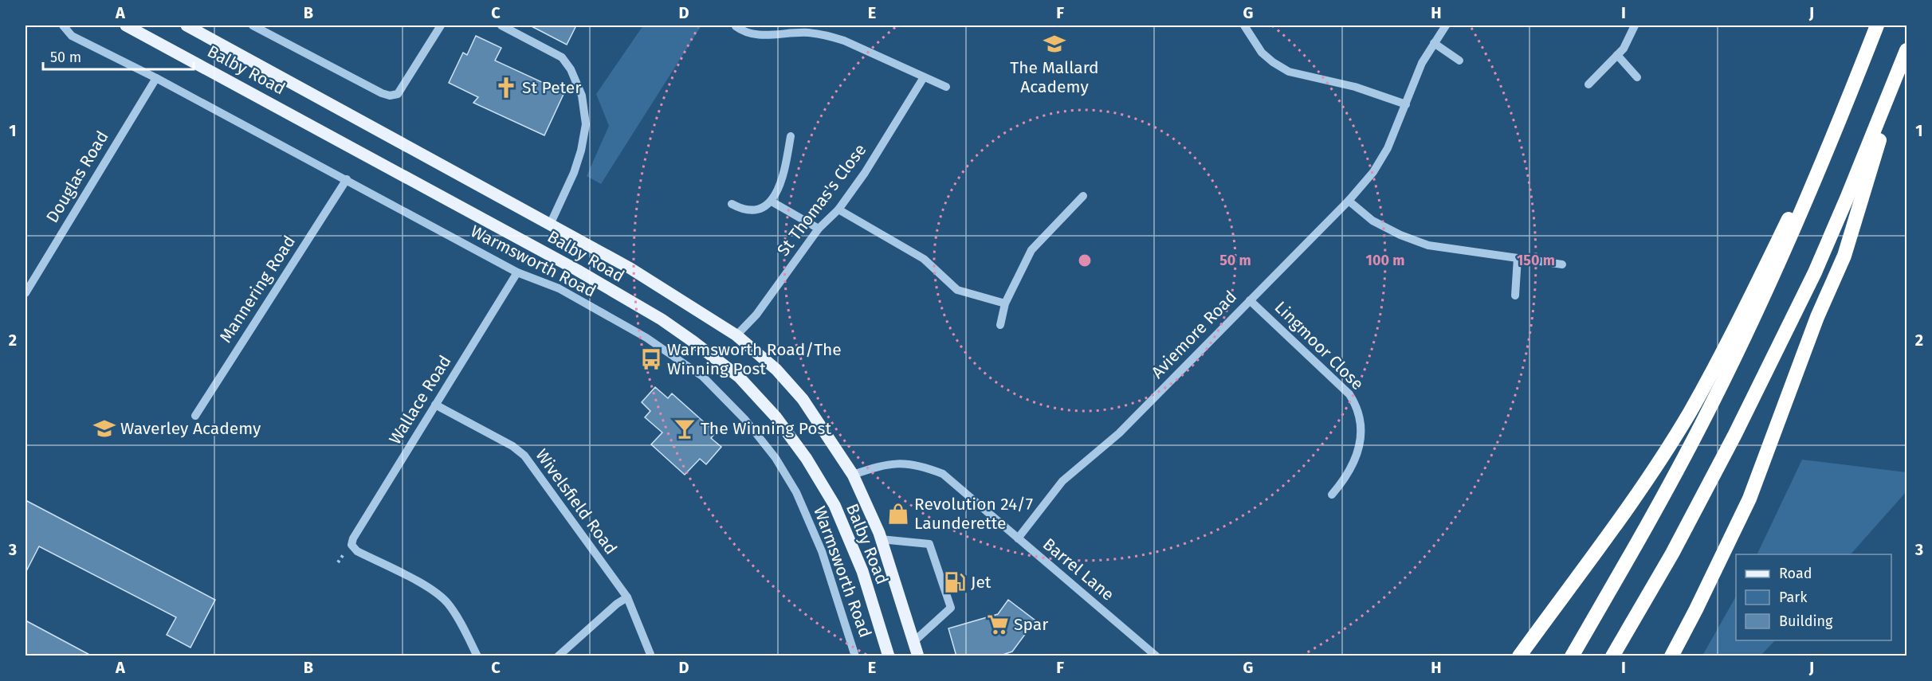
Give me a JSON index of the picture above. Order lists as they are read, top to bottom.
{
  "streets": {
    "main road": ["Balby Road"],
    "street": [
      "Douglas Road",
      "St Thomas's Close",
      "Warmsworth Road",
      "Mannering Road",
      "Aviemore Road",
      "Lingmoor Close",
      "Wallace Road",
      "Wivelsfield Road",
      "Barrel Lane"
    ]
  },
  "crossings": [
    ["Balby Road", "St Thomas's Close"],
    ["Balby Road", "Barrel Lane"],
    ["Douglas Road", "Warmsworth Road"],
    ["Warmsworth Road", "Mannering Road"],
    ["Warmsworth Road", "Wallace Road"],
    ["Aviemore Road", "Lingmoor Close"],
    ["Aviemore Road", "Barrel Lane"],
    ["Wallace Road", "Wivelsfield Road"]
  ],
  "places": {
    "school or university": ["The Mallard Academy", "Waverley Academy"],
    "church": ["St Peter"],
    "bus stop": ["Warmsworth Road/The Winning Post"],
    "bar": ["The Winning Post"],
    "shop": ["Revolution 24/7 Launderette"],
    "fuel station": ["Jet"],
    "supermarket": ["Spar"]
  },
  "legend": ["Road", "Park", "Building"],
  "scale_bar": "50 m",
  "grid": {
    "columns": [
      "A",
      "B",
      "C",
      "D",
      "E",
      "F",
      "G",
      "H",
      "I",
      "J"
    ],
    "rows": ["1", "2", "3"]
  },
  "rings": ["50 m", "100 m", "150 m"]
}
